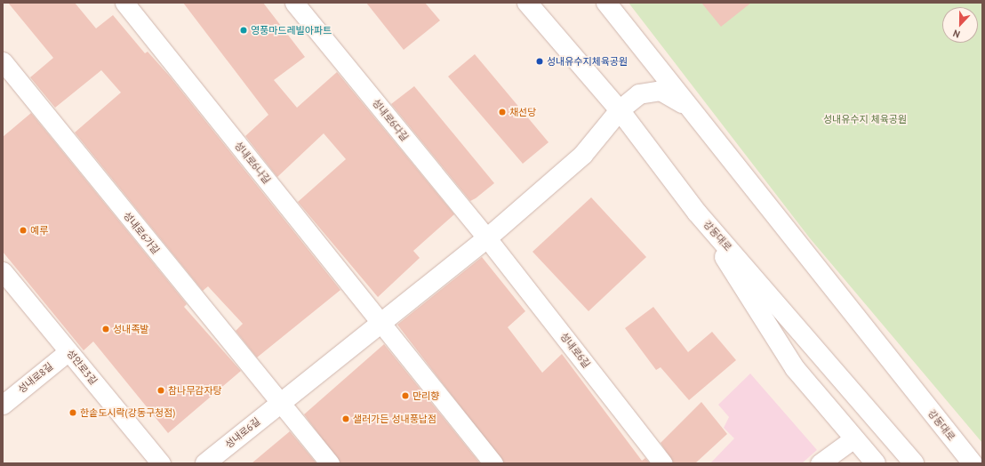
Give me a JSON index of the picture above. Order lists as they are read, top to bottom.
{
  "streets": {
    "main road": ["강동대로", "성내로6길"],
    "street": [
      "성내로6다길",
      "성내로6나길",
      "성내로6가길",
      "성안로3길",
      "성내로8길"
    ]
  },
  "crossings": [
    ["성내로6다길", "성내로6길"],
    ["성내로6나길", "성내로6길"],
    ["성내로6가길", "성내로6길"],
    ["강동대로", "성내로6길"],
    ["성안로3길", "성내로8길"]
  ],
  "parks": ["성내유수지 체육공원"],
  "places": [
    "영풍마드레빌아파트",
    "성내유수지체육공원",
    "채선당",
    "예루",
    "성내족발",
    "참나무감자탕",
    "만리향",
    "한솥도시락(강동구청점)",
    "샐러가든 성내풍납점"
  ],
  "north": "bottom"
}
